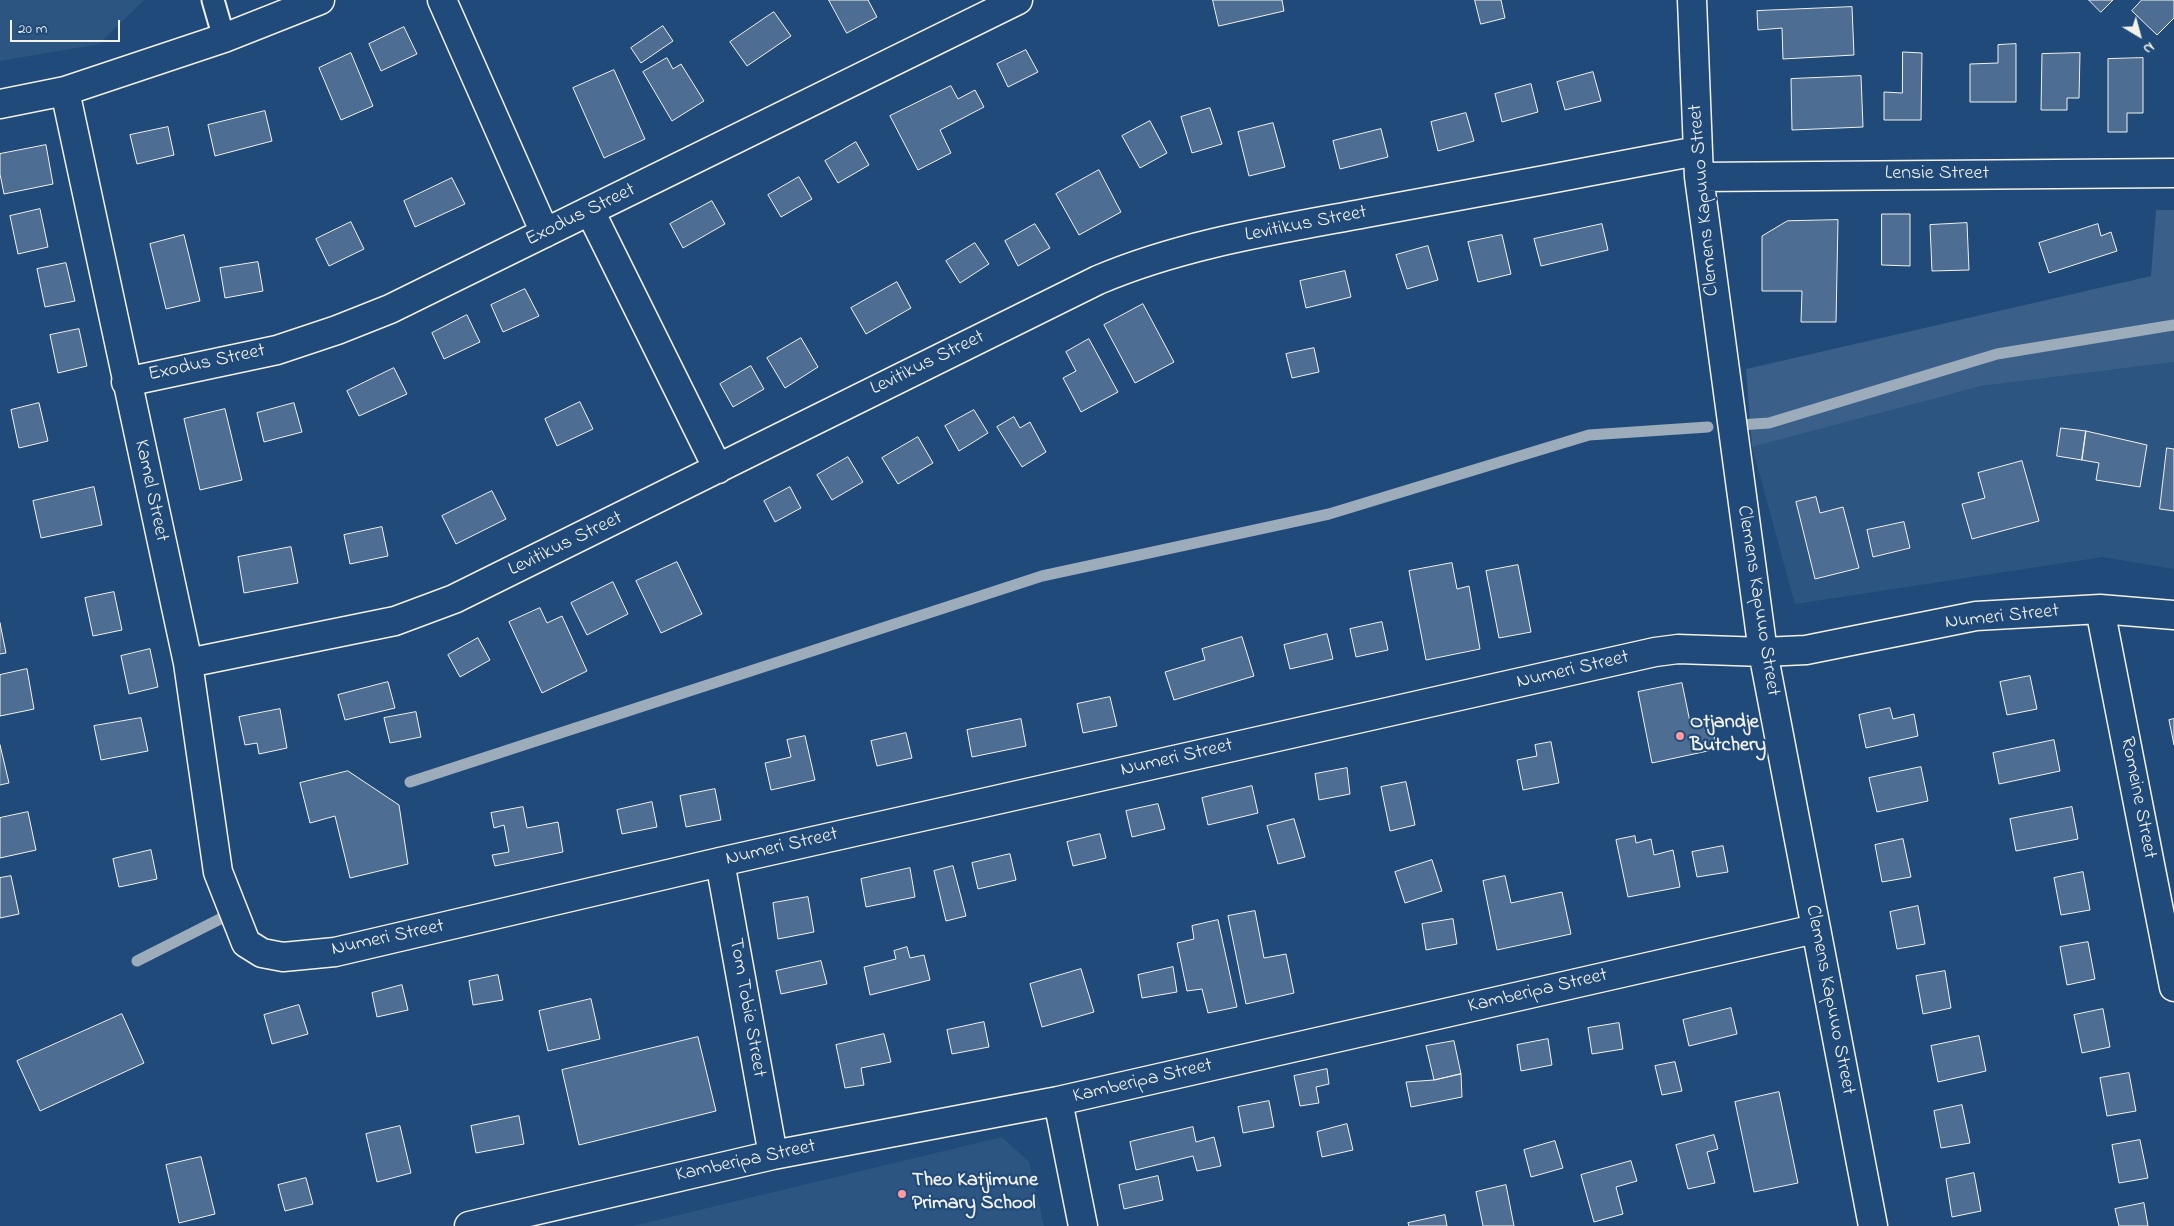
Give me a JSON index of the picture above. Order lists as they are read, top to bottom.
{
  "streets": {
    "street": [
      "Lensie Street",
      "Clemens Kapuuo Street",
      "Exodus Street",
      "Levitikus Street",
      "Kamel Street",
      "Numeri Street",
      "Romeine Street",
      "Kamberipa Street",
      "Tom Tobie Street"
    ]
  },
  "crossings": [
    ["Lensie Street", "Clemens Kapuuo Street"],
    ["Lensie Street", "Levitikus Street"],
    ["Clemens Kapuuo Street", "Levitikus Street"],
    ["Clemens Kapuuo Street", "Numeri Street"],
    ["Clemens Kapuuo Street", "Kamberipa Street"],
    ["Exodus Street", "Kamel Street"],
    ["Levitikus Street", "Kamel Street"],
    ["Kamel Street", "Numeri Street"],
    ["Numeri Street", "Romeine Street"],
    ["Numeri Street", "Tom Tobie Street"],
    ["Kamberipa Street", "Tom Tobie Street"]
  ],
  "places": ["Otjandje Butchery", "Theo Katjimune Primary School"],
  "scale_bar": "20 m",
  "north": "bottom right"
}
